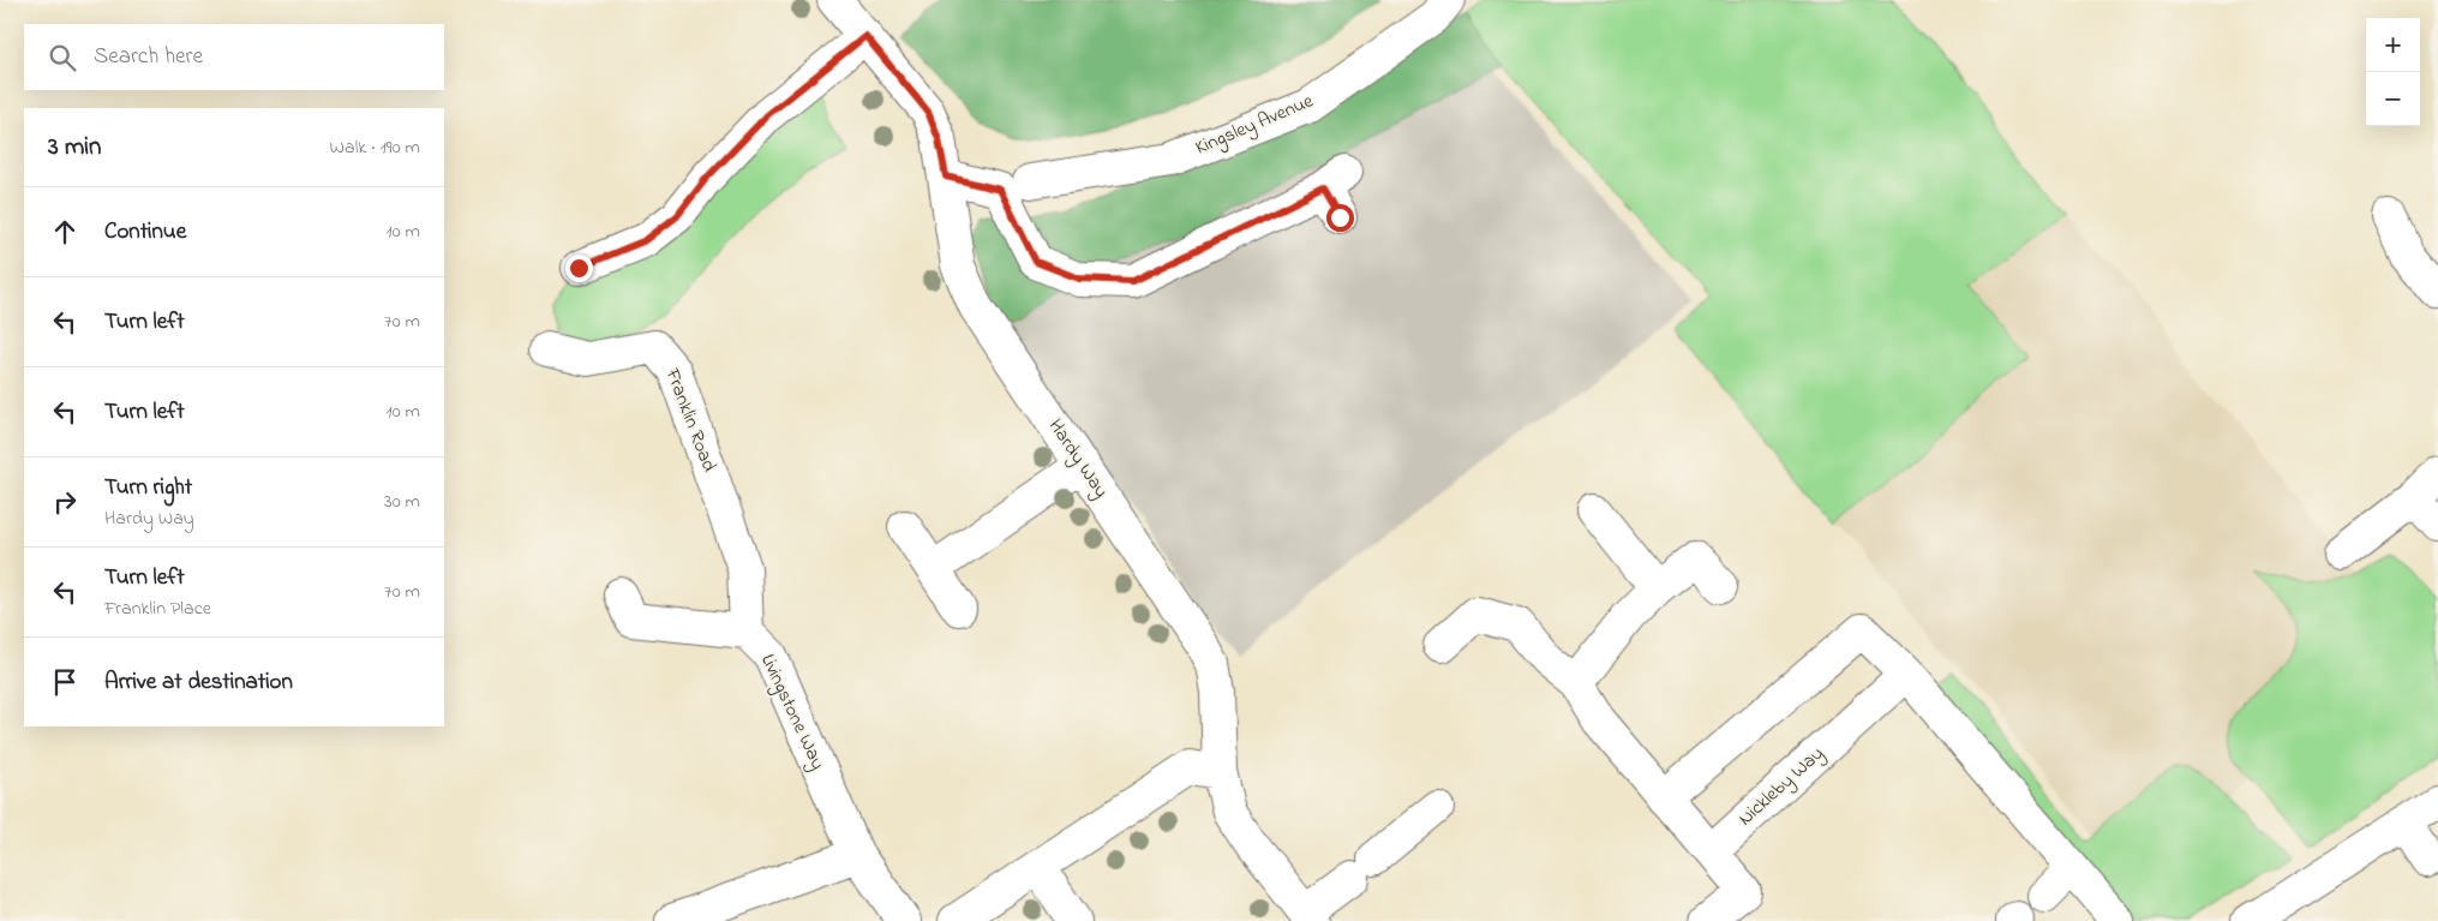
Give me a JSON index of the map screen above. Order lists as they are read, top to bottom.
{
  "streets": {
    "street": [
      "Kingsley Avenue",
      "Franklin Road",
      "Hardy Way",
      "Livingstone Way",
      "Nickleby Way"
    ]
  },
  "crossings": [
    ["Franklin Road", "Livingstone Way"]
  ],
  "page": {
    "map_buttons": ["+", "−"],
    "search": "Search here",
    "heading": ["3 min", "Walk · 190 m"],
    "list": [
      ["Continue", "10 m"],
      ["Turn left", "70 m"],
      ["Turn left", "10 m"],
      ["Turn right", "Hardy Way", "30 m"],
      ["Turn left", "Franklin Place", "70 m"],
      "Arrive at destination"
    ]
  }
}
